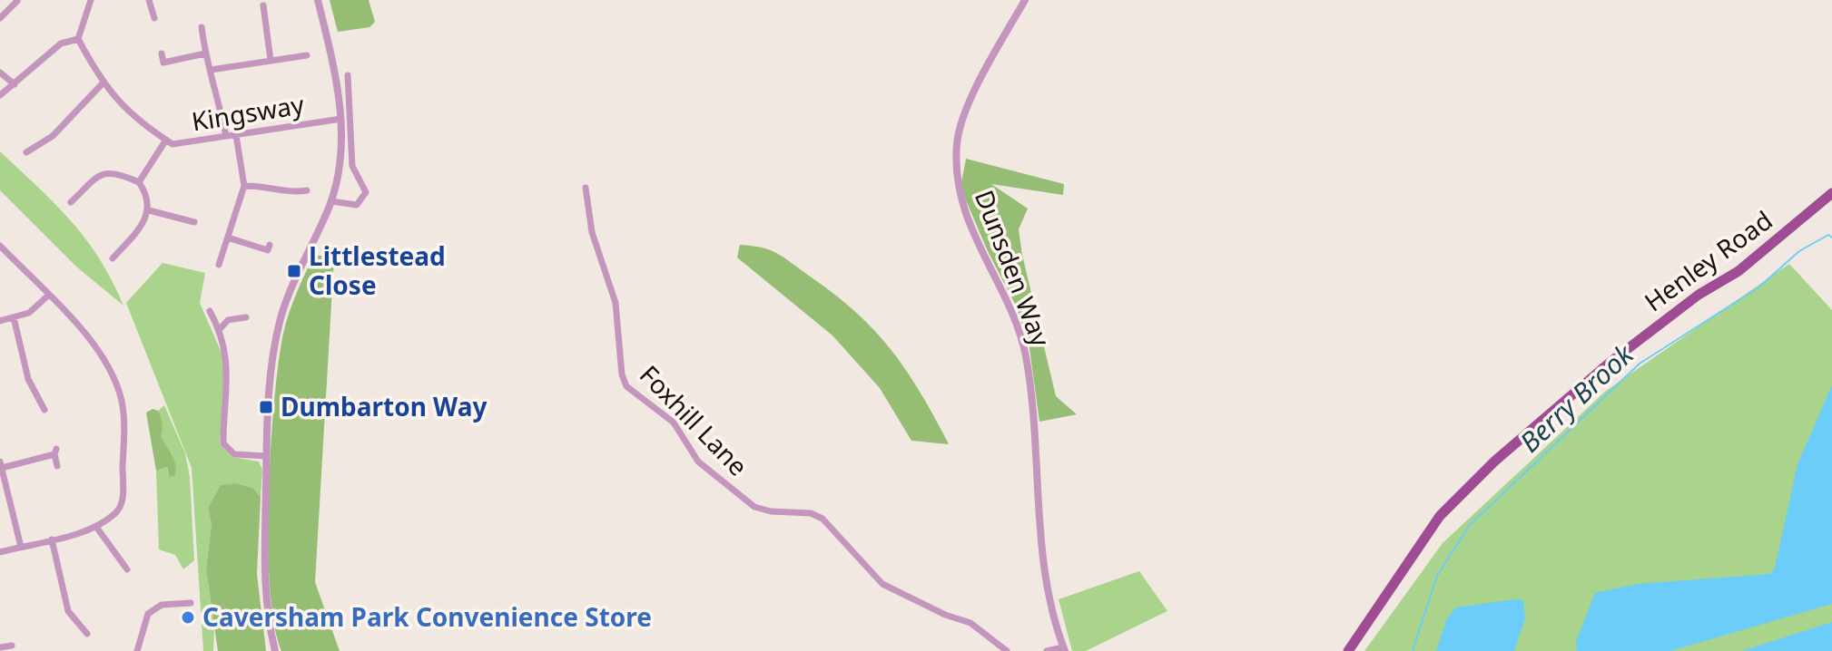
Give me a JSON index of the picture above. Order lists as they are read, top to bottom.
{
  "streets": {
    "main road": ["Henley Road"],
    "street": ["Kingsway", "Dunsden Way", "Foxhill Lane"]
  },
  "water": ["Berry Brook"],
  "places": {
    "transit": ["Littlestead Close", "Dumbarton Way"],
    "other": ["Caversham Park Convenience Store"]
  }
}
